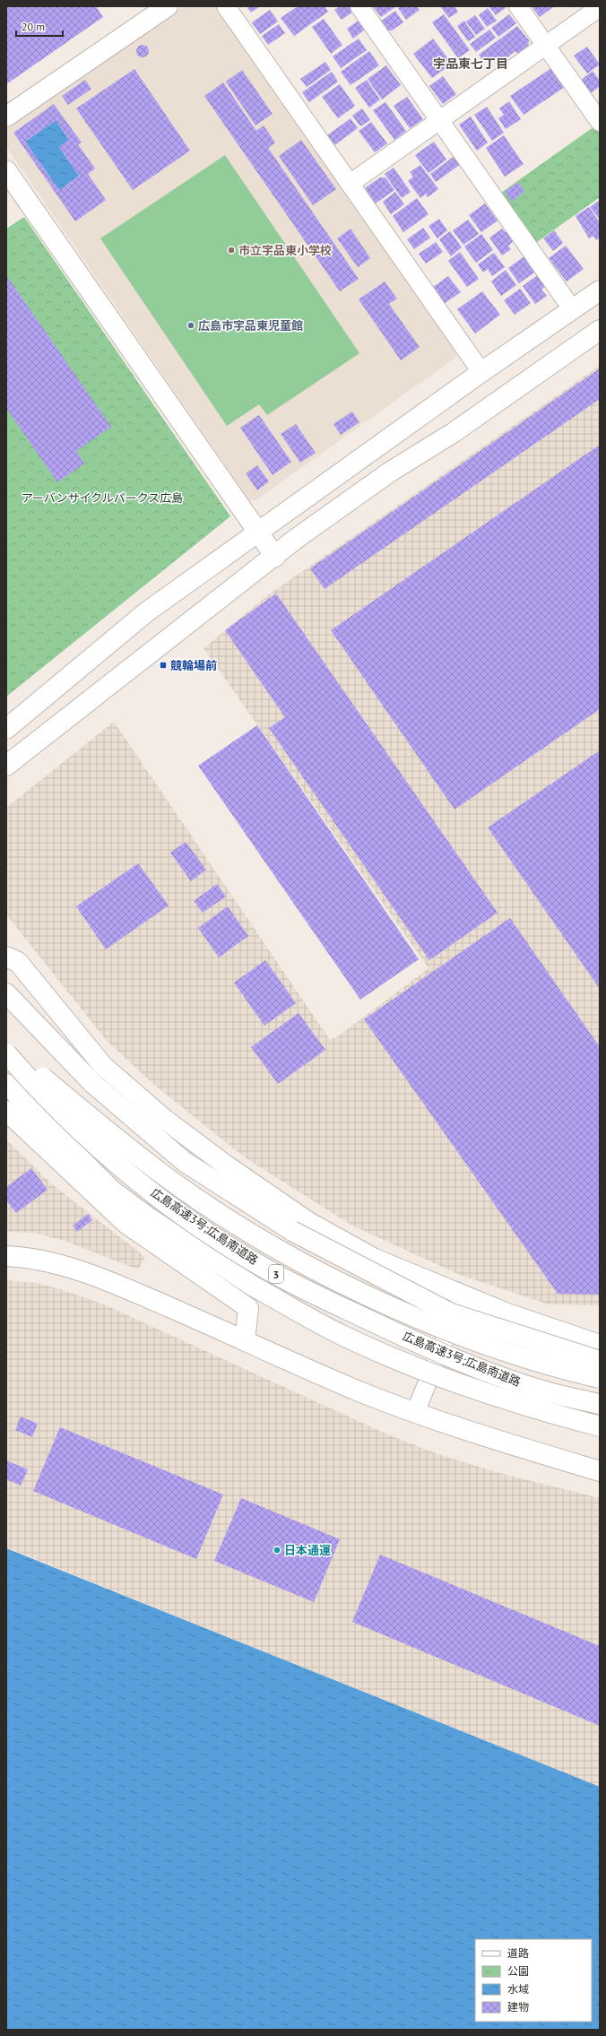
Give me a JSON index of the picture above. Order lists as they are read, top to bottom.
{
  "streets": {
    "main road": ["広島高速3号;広島南道路", "3"]
  },
  "districts": ["宇品東七丁目"],
  "parks": ["アーバンサイクルパークス広島"],
  "places": {
    "other": ["市立宇品東小学校", "広島市宇品東児童館", "日本通運"],
    "transit": ["競輪場前"]
  },
  "legend": [
    "道路",
    "公園",
    "水域",
    "建物"
  ],
  "scale_bar": "20 m"
}
